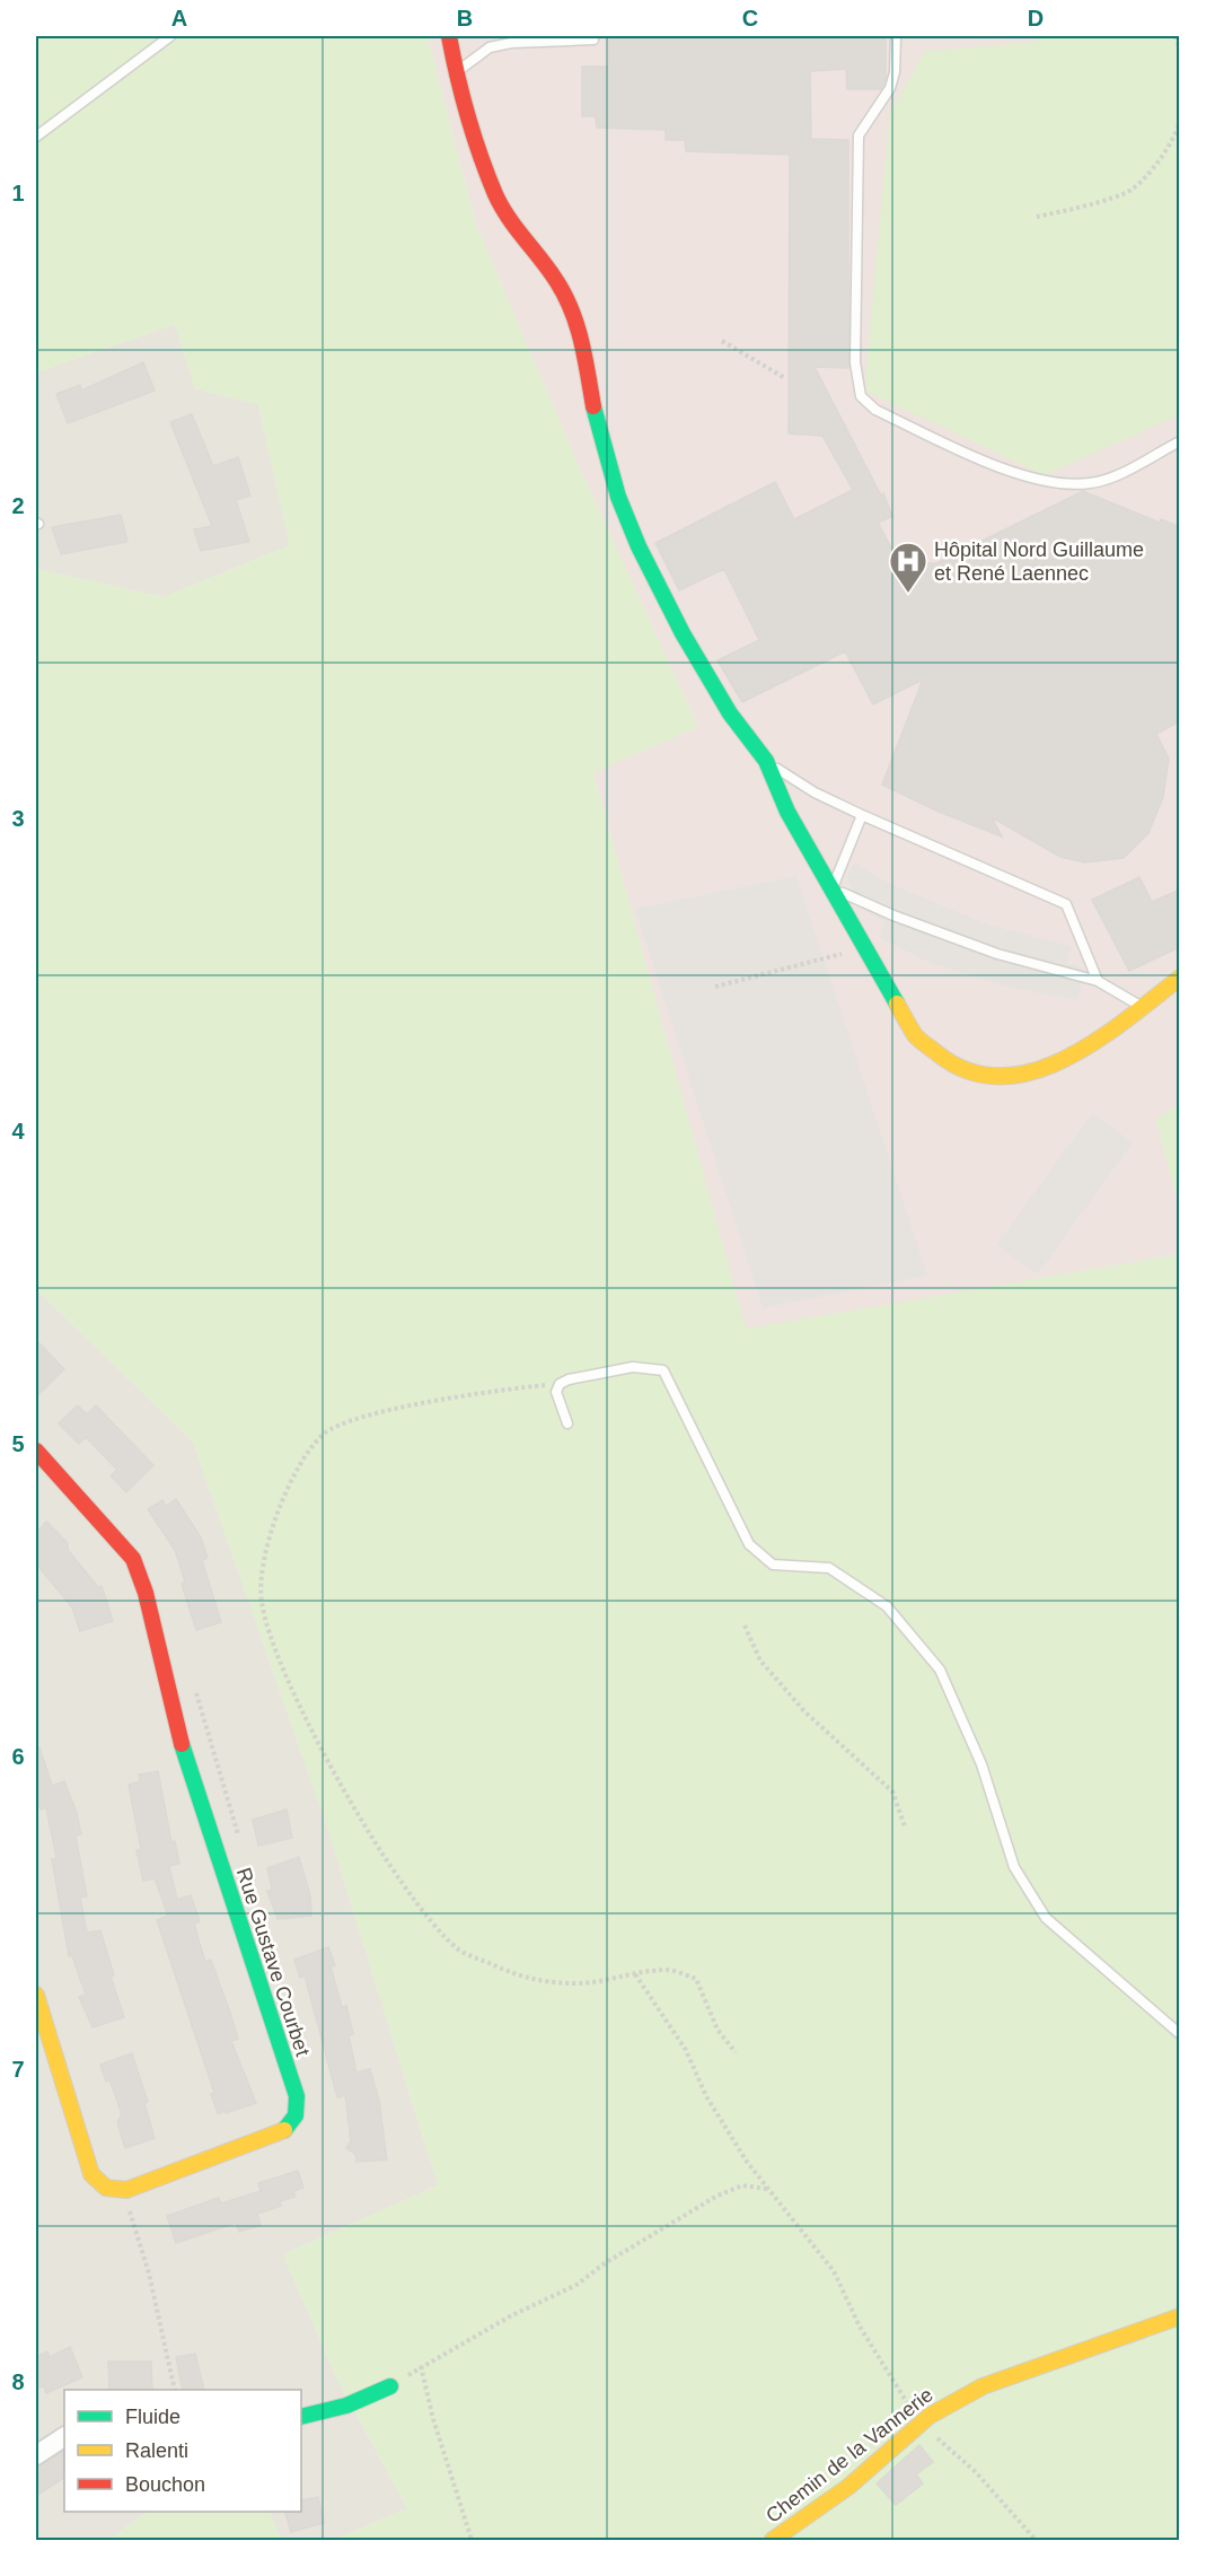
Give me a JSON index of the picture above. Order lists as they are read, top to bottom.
{
  "streets": {
    "street": ["Rue Gustave Courbet", "Chemin de la Vannerie"]
  },
  "places": {
    "hospital": ["Hôpital Nord Guillaume et René Laennec"]
  },
  "legend": ["Fluide", "Ralenti", "Bouchon"],
  "grid": {
    "columns": [
      "A",
      "B",
      "C",
      "D"
    ],
    "rows": [
      "1",
      "2",
      "3",
      "4",
      "5",
      "6",
      "7",
      "8"
    ]
  }
}
